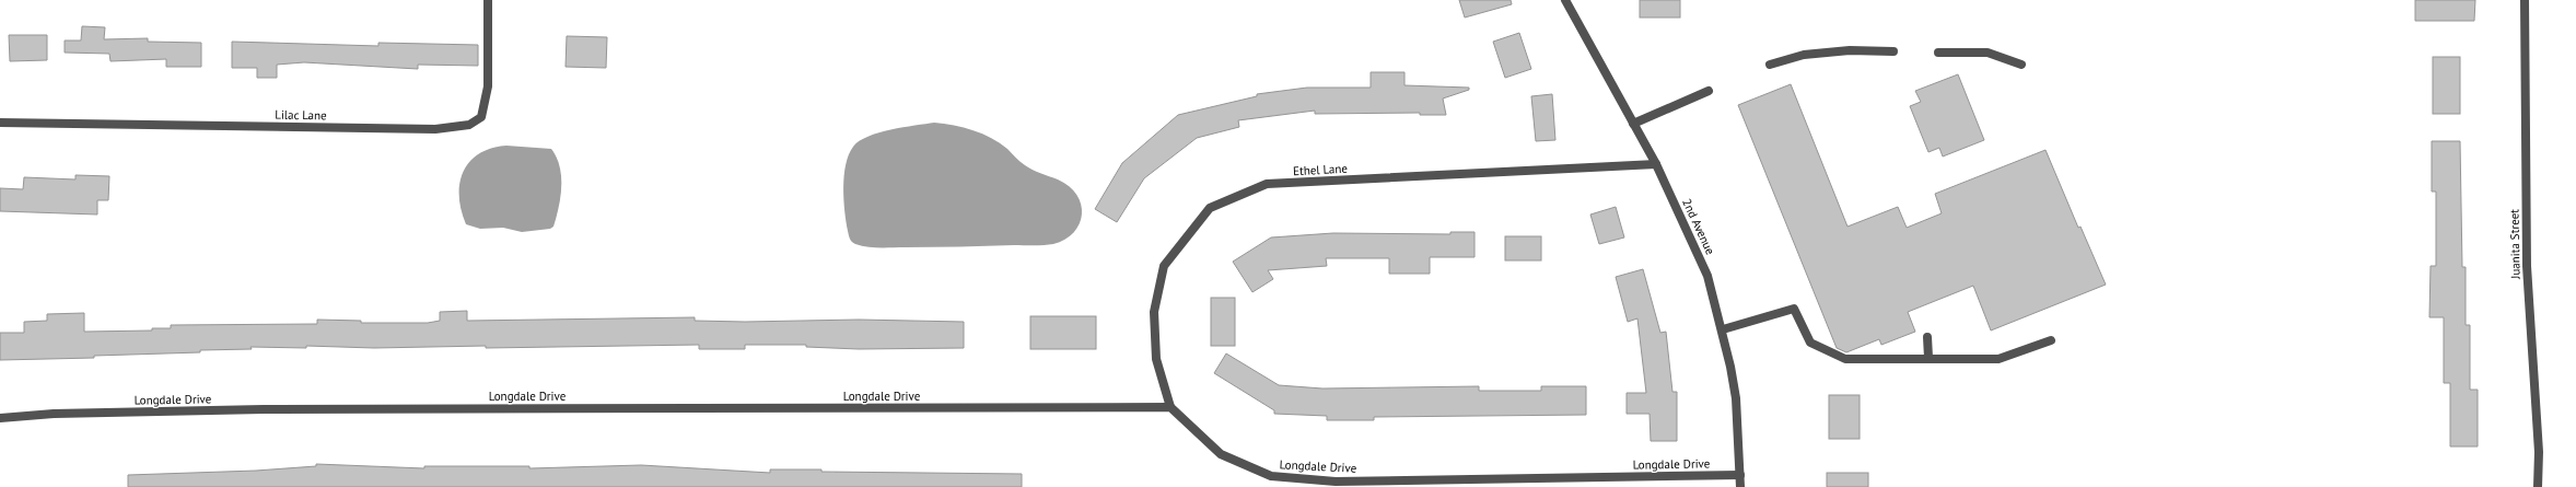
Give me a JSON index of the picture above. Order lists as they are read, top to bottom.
{
  "streets": {
    "street": [
      "Lilac Lane",
      "Ethel Lane",
      "2nd Avenue",
      "Juanita Street",
      "Longdale Drive"
    ]
  },
  "crossings": [
    ["Ethel Lane", "2nd Avenue"],
    ["Ethel Lane", "Longdale Drive"],
    ["2nd Avenue", "Longdale Drive"]
  ]
}
